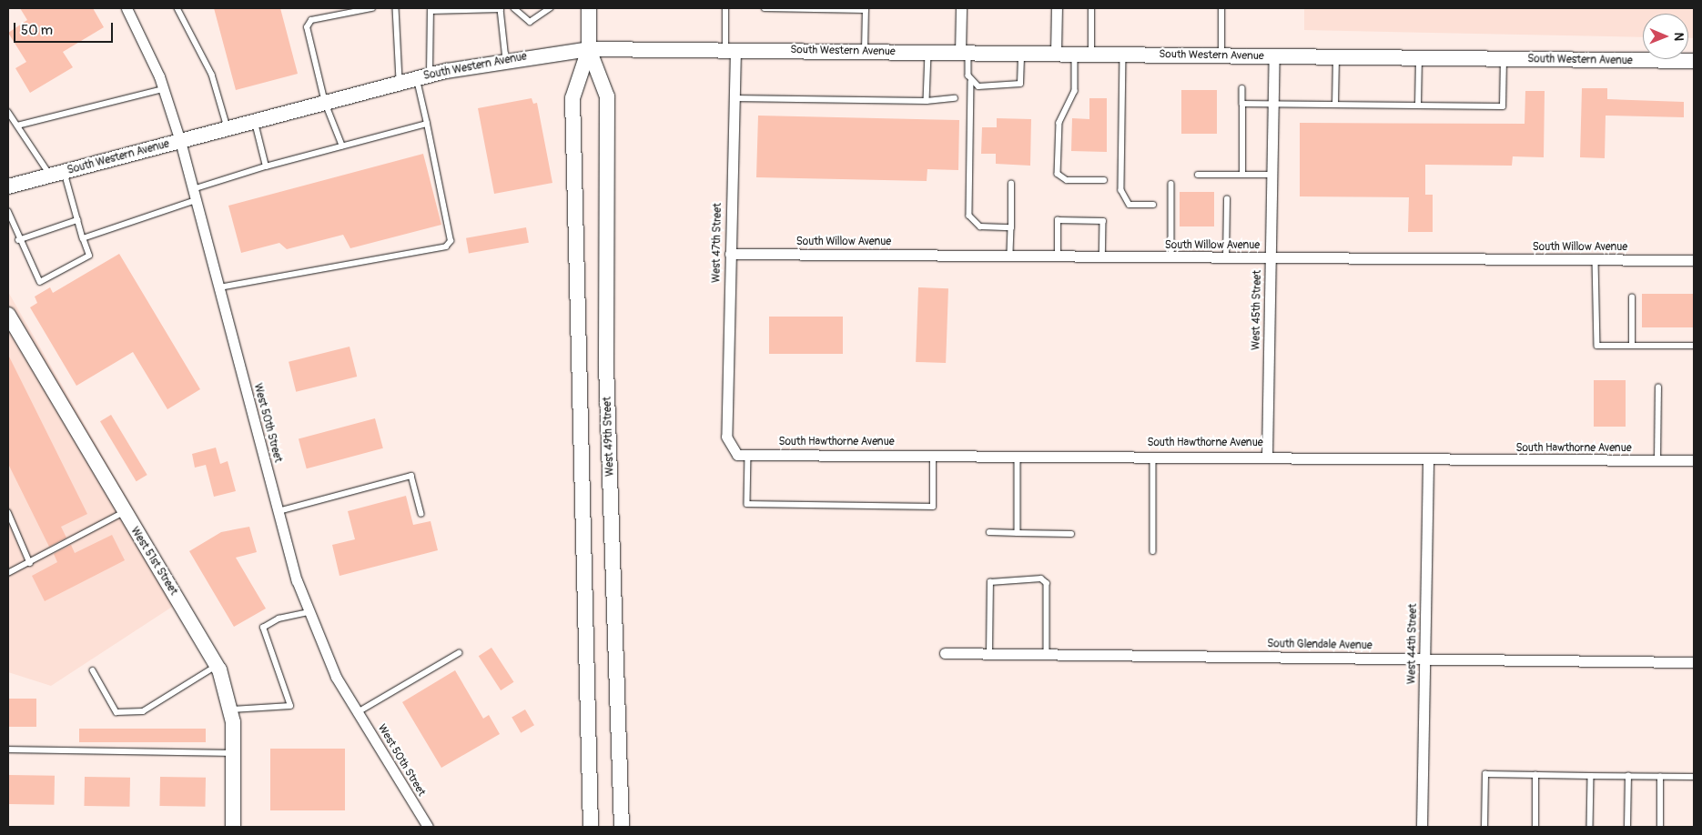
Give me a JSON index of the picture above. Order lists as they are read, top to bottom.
{
  "streets": {
    "street": [
      "South Western Avenue",
      "South Willow Avenue",
      "West 47th Street",
      "West 45th Street",
      "West 50th Street",
      "West 49th Street",
      "South Hawthorne Avenue",
      "West 51st Street",
      "West 44th Street",
      "South Glendale Avenue"
    ]
  },
  "crossings": [
    ["South Western Avenue", "West 47th Street"],
    ["South Western Avenue", "West 45th Street"],
    ["South Western Avenue", "West 50th Street"],
    ["South Western Avenue", "West 49th Street"],
    ["South Willow Avenue", "West 47th Street"],
    ["South Willow Avenue", "West 45th Street"],
    ["West 47th Street", "South Hawthorne Avenue"],
    ["West 45th Street", "South Hawthorne Avenue"],
    ["South Hawthorne Avenue", "West 44th Street"],
    ["West 44th Street", "South Glendale Avenue"]
  ],
  "scale_bar": "50 m",
  "north": "right"
}
